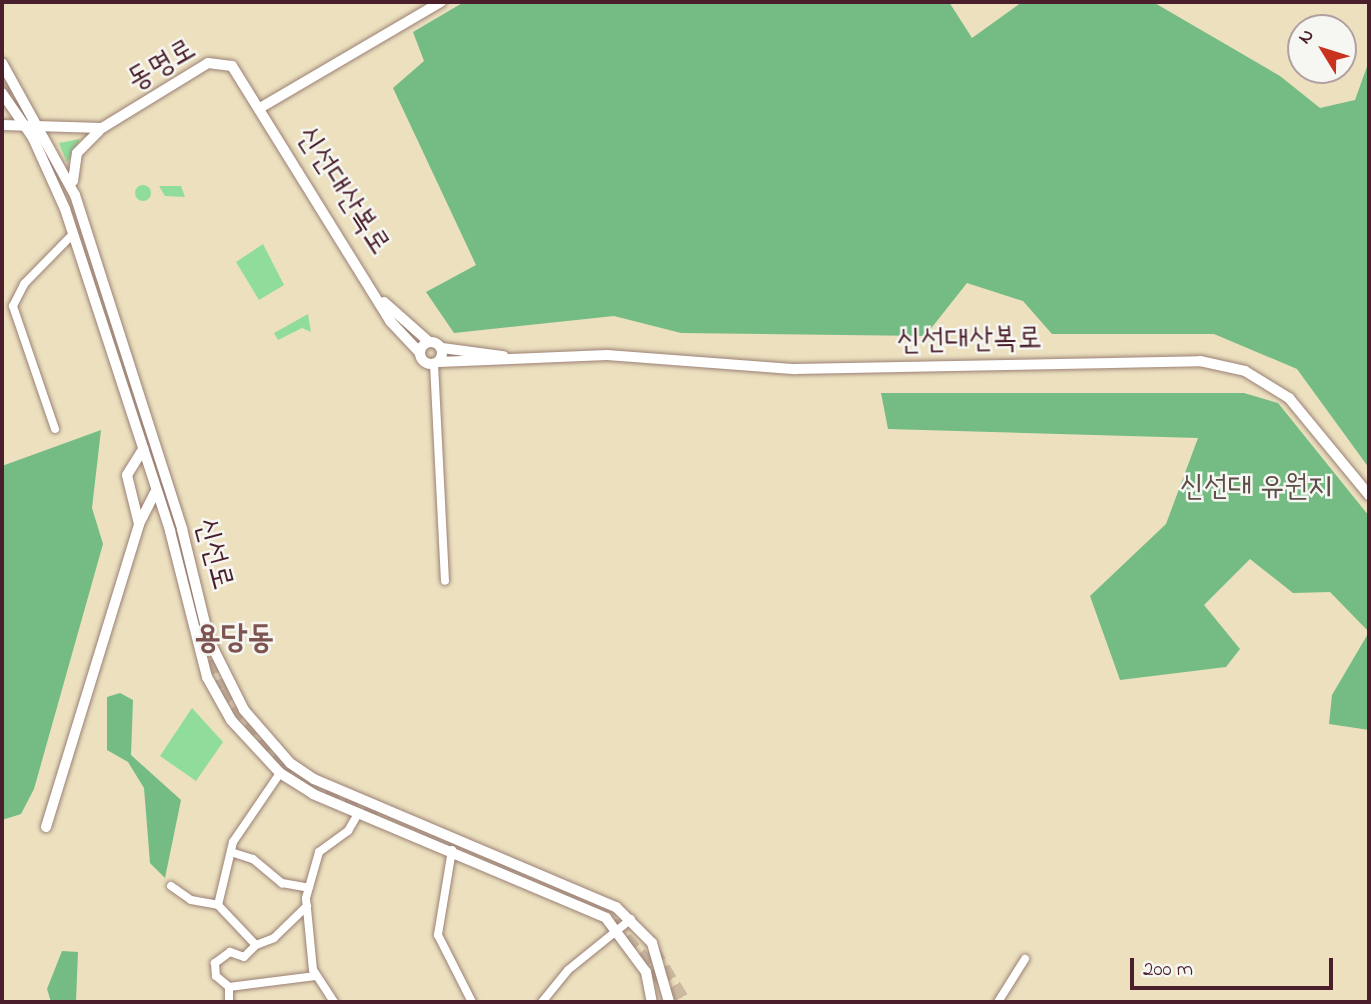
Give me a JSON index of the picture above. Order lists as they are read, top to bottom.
{
  "streets": {
    "main road": ["동명로", "신선대산복로", "신선로"]
  },
  "crossings": [
    ["동명로", "신선대산복로"],
    ["동명로", "신선로"]
  ],
  "districts": ["용당동"],
  "parks": ["신선대 유원지"],
  "scale_bar": "200 m",
  "north": "top left"
}
